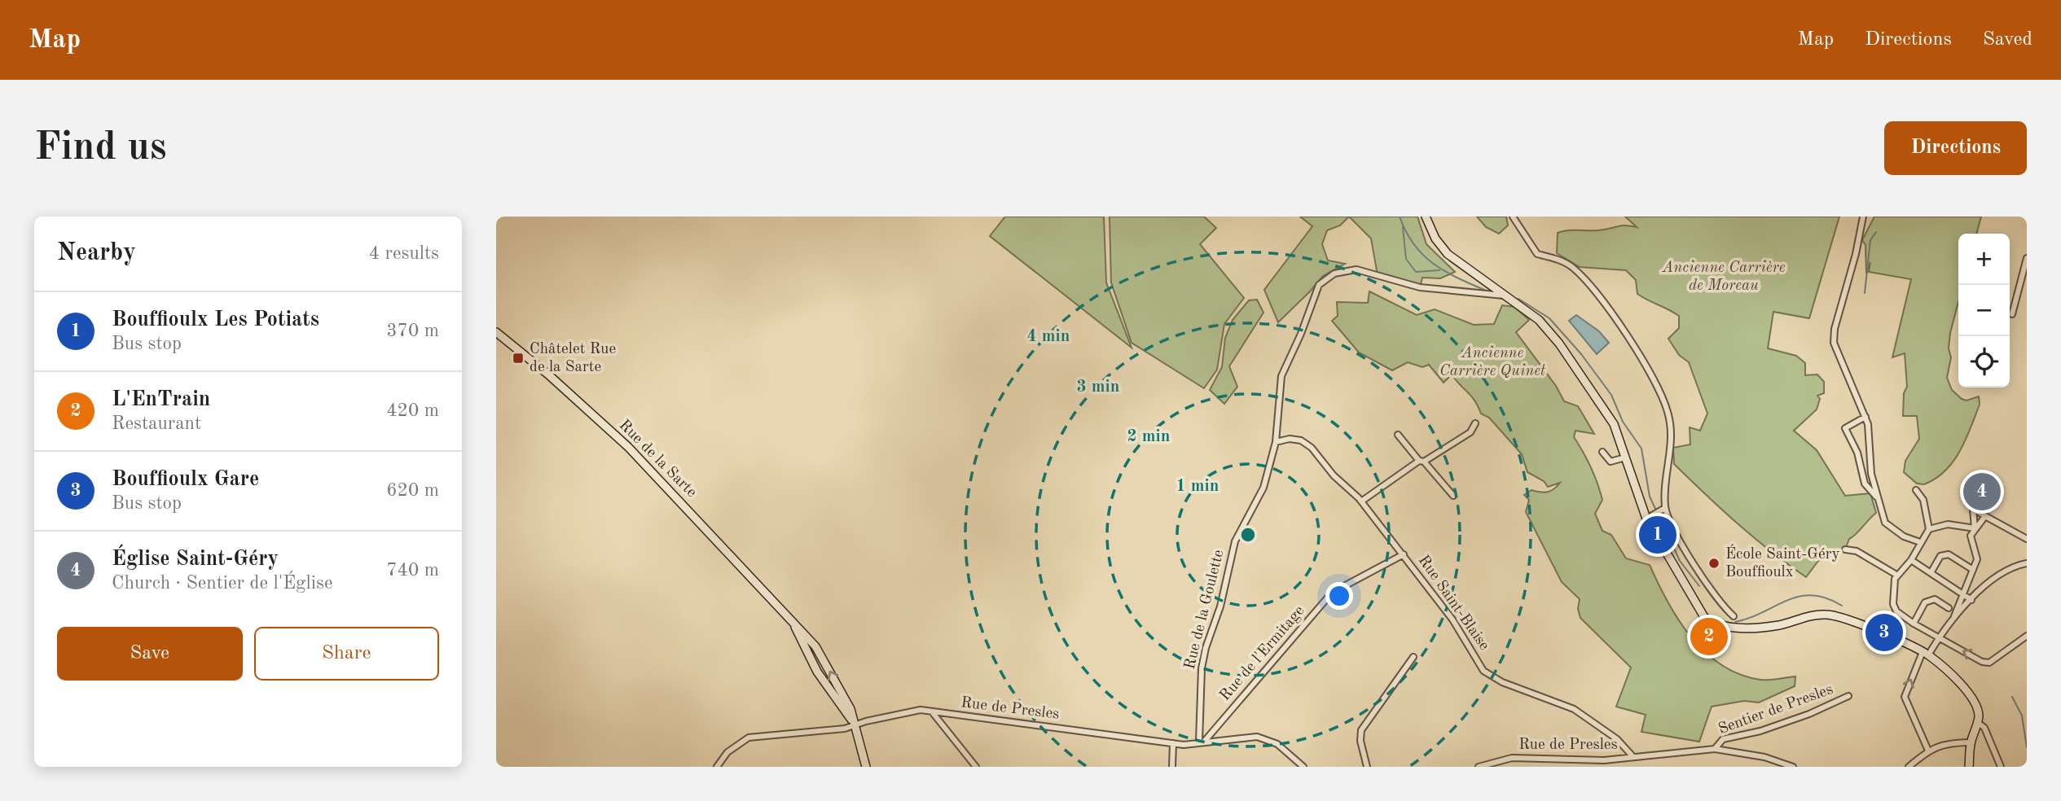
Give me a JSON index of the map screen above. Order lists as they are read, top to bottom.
{
  "streets": {
    "main road": ["Rue de la Sarte"],
    "street": [
      "Rue Saint-Blaise",
      "Rue de la Goulette",
      "Rue de l'Ermitage",
      "Rue de Presles",
      "Sentier de Presles"
    ]
  },
  "crossings": [
    ["Rue de la Sarte", "Rue de Presles"],
    ["Rue Saint-Blaise", "Rue de la Goulette"],
    ["Rue Saint-Blaise", "Rue de l'Ermitage"],
    ["Rue Saint-Blaise", "Rue de Presles"],
    ["Rue de la Goulette", "Rue de l'Ermitage"],
    ["Rue de la Goulette", "Rue de Presles"],
    ["Rue de l'Ermitage", "Rue de Presles"],
    ["Rue de Presles", "Sentier de Presles"]
  ],
  "parks": ["Ancienne Carrière de Moreau", "Ancienne Carrière Quinet"],
  "places": {
    "transit": ["Châtelet Rue de la Sarte"],
    "other": ["École Saint-Géry Bouffioulx"]
  },
  "page": {
    "header": "Map",
    "nav": ["Map", "Directions", "Saved"],
    "buttons": [
      "Directions",
      ["Save", "Share"]
    ],
    "title": "Find us",
    "heading": ["Nearby", "4 results"],
    "map_buttons": ["+", "−"],
    "list": [
      {
        "mark": "1",
        "name": "Bouffioulx Les Potiats",
        "note": "Bus stop",
        "value": "370 m"
      },
      {
        "mark": "2",
        "name": "L'EnTrain",
        "note": "Restaurant",
        "value": "420 m"
      },
      {
        "mark": "3",
        "name": "Bouffioulx Gare",
        "note": "Bus stop",
        "value": "620 m"
      },
      {
        "mark": "4",
        "name": "Église Saint-Géry",
        "note": "Church · Sentier de l'Église",
        "value": "740 m"
      }
    ],
    "pins": [
      "4",
      "1",
      "3",
      "2"
    ]
  },
  "rings": [
    "4 min",
    "3 min",
    "2 min",
    "1 min"
  ]
}
